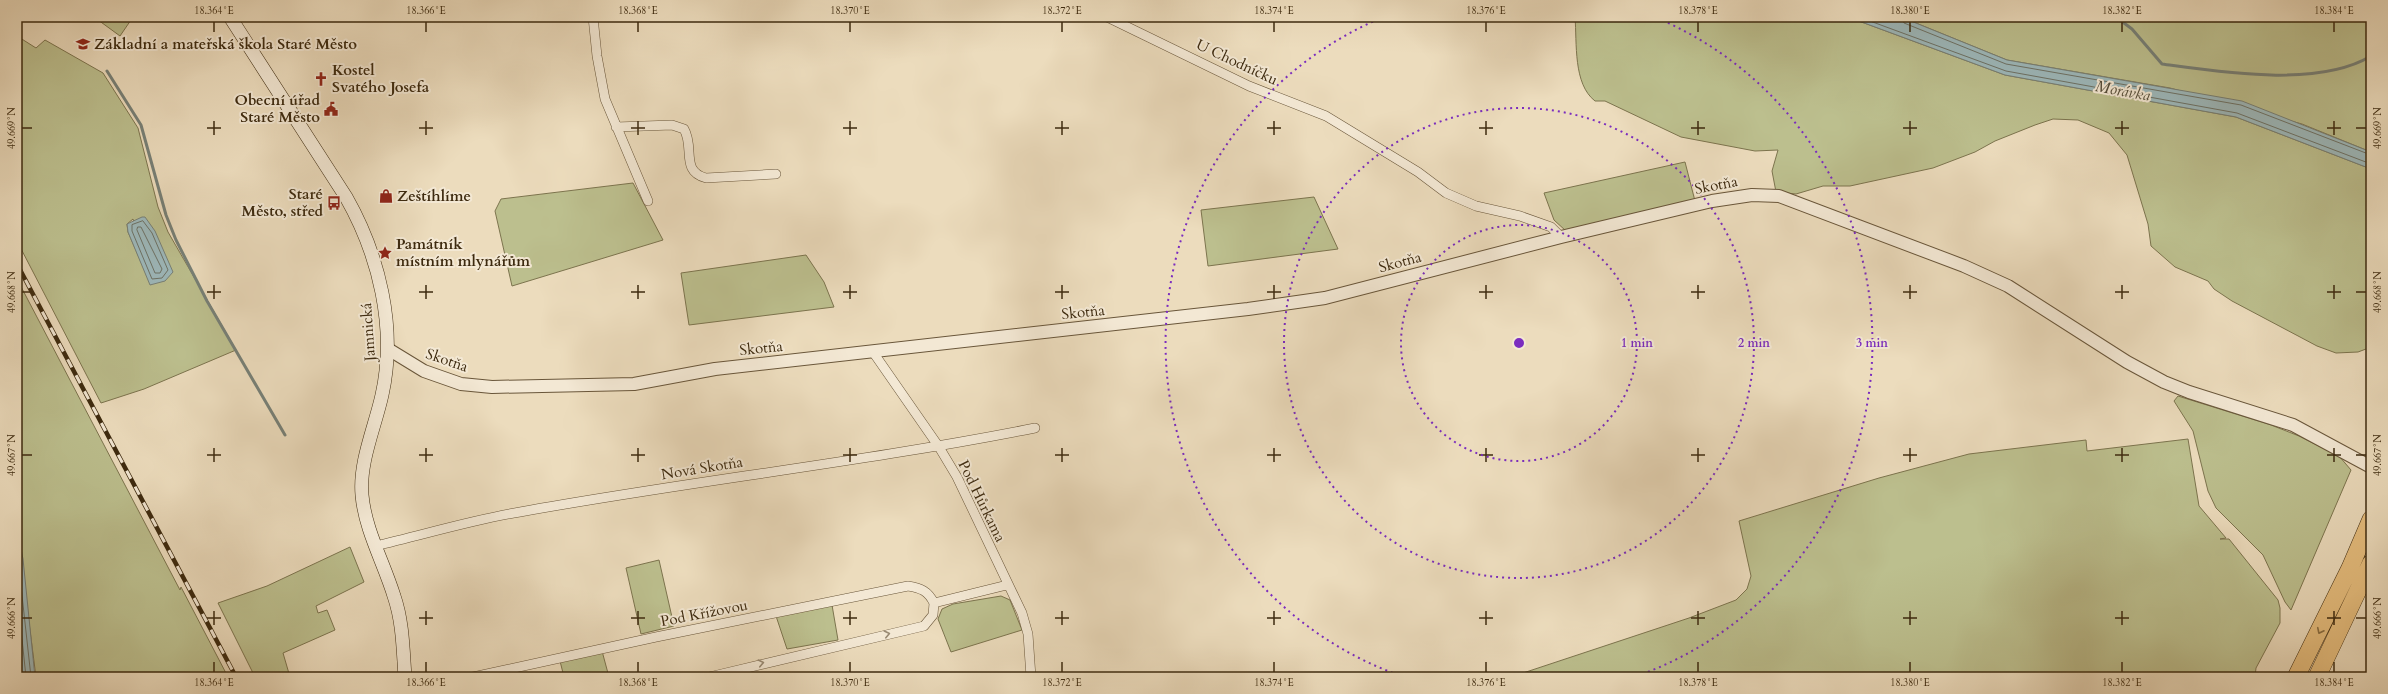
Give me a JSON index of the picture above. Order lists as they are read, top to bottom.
{
  "streets": {
    "main road": ["Jamnická"],
    "street": [
      "U Chodníčku",
      "Skotňa",
      "Nová Skotňa",
      "Pod Hůrkama",
      "Pod Křížovou"
    ]
  },
  "crossings": [
    ["U Chodníčku", "Skotňa"],
    ["Skotňa", "Jamnická"],
    ["Skotňa", "Pod Hůrkama"],
    ["Jamnická", "Nová Skotňa"],
    ["Nová Skotňa", "Pod Hůrkama"]
  ],
  "water": ["Morávka"],
  "places": {
    "school or university": ["Základní a mateřská škola Staré Město"],
    "church": ["Kostel Svatého Josefa"],
    "public building": ["Obecní úřad Staré Město"],
    "shop": ["Zeštíhlíme"],
    "bus stop": ["Staré Město, střed"],
    "place": ["Památník místním mlynářům"]
  },
  "coordinates": [
    "18.364°E",
    "18.366°E",
    "18.368°E",
    "18.370°E",
    "18.372°E",
    "18.374°E",
    "18.376°E",
    "18.378°E",
    "18.380°E",
    "18.382°E",
    "18.384°E",
    "49.669°N",
    "49.668°N",
    "49.667°N",
    "49.666°N"
  ],
  "rings": ["1 min", "2 min", "3 min"]
}
